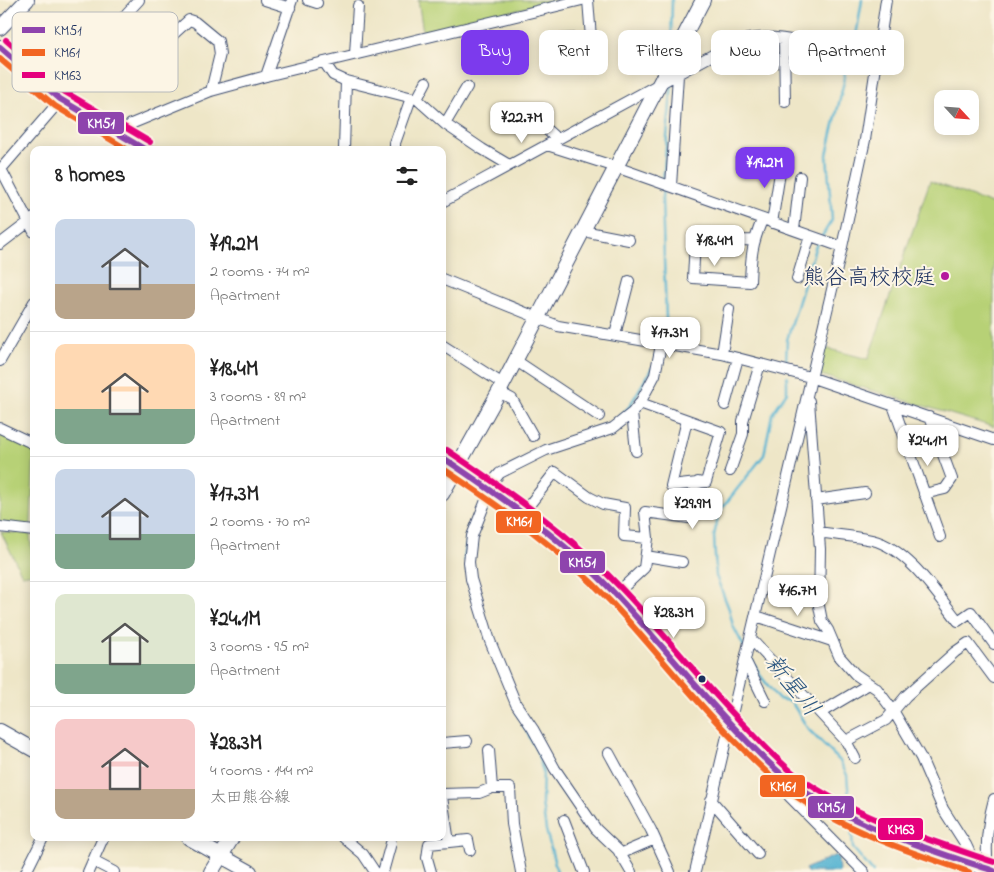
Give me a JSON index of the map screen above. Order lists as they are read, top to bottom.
{
  "water": ["新星川"],
  "places": ["熊谷高校校庭"],
  "lines": ["transit line KM63", "transit line KM51", "transit line KM61"],
  "legend": ["KM51", "KM61", "KM63"],
  "north": "bottom right",
  "page": {
    "chip": [
      "Buy",
      "Rent",
      "Filters",
      "New",
      "Apartment"
    ],
    "price": [
      "¥22.7M",
      "¥19.2M",
      "¥18.4M",
      "¥17.3M",
      "¥24.1M",
      "¥29.9M",
      "¥16.7M",
      "¥28.3M"
    ],
    "heading": "8 homes",
    "list": [
      {
        "name": "¥19.2M",
        "note": "2 rooms · 74 m² · Apartment"
      },
      {
        "name": "¥18.4M",
        "note": "3 rooms · 89 m² · Apartment"
      },
      {
        "name": "¥17.3M",
        "note": "2 rooms · 70 m² · Apartment"
      },
      {
        "name": "¥24.1M",
        "note": "3 rooms · 95 m² · Apartment"
      },
      {
        "name": "¥28.3M",
        "note": "4 rooms · 144 m² · 太田熊谷線"
      }
    ]
  }
}
